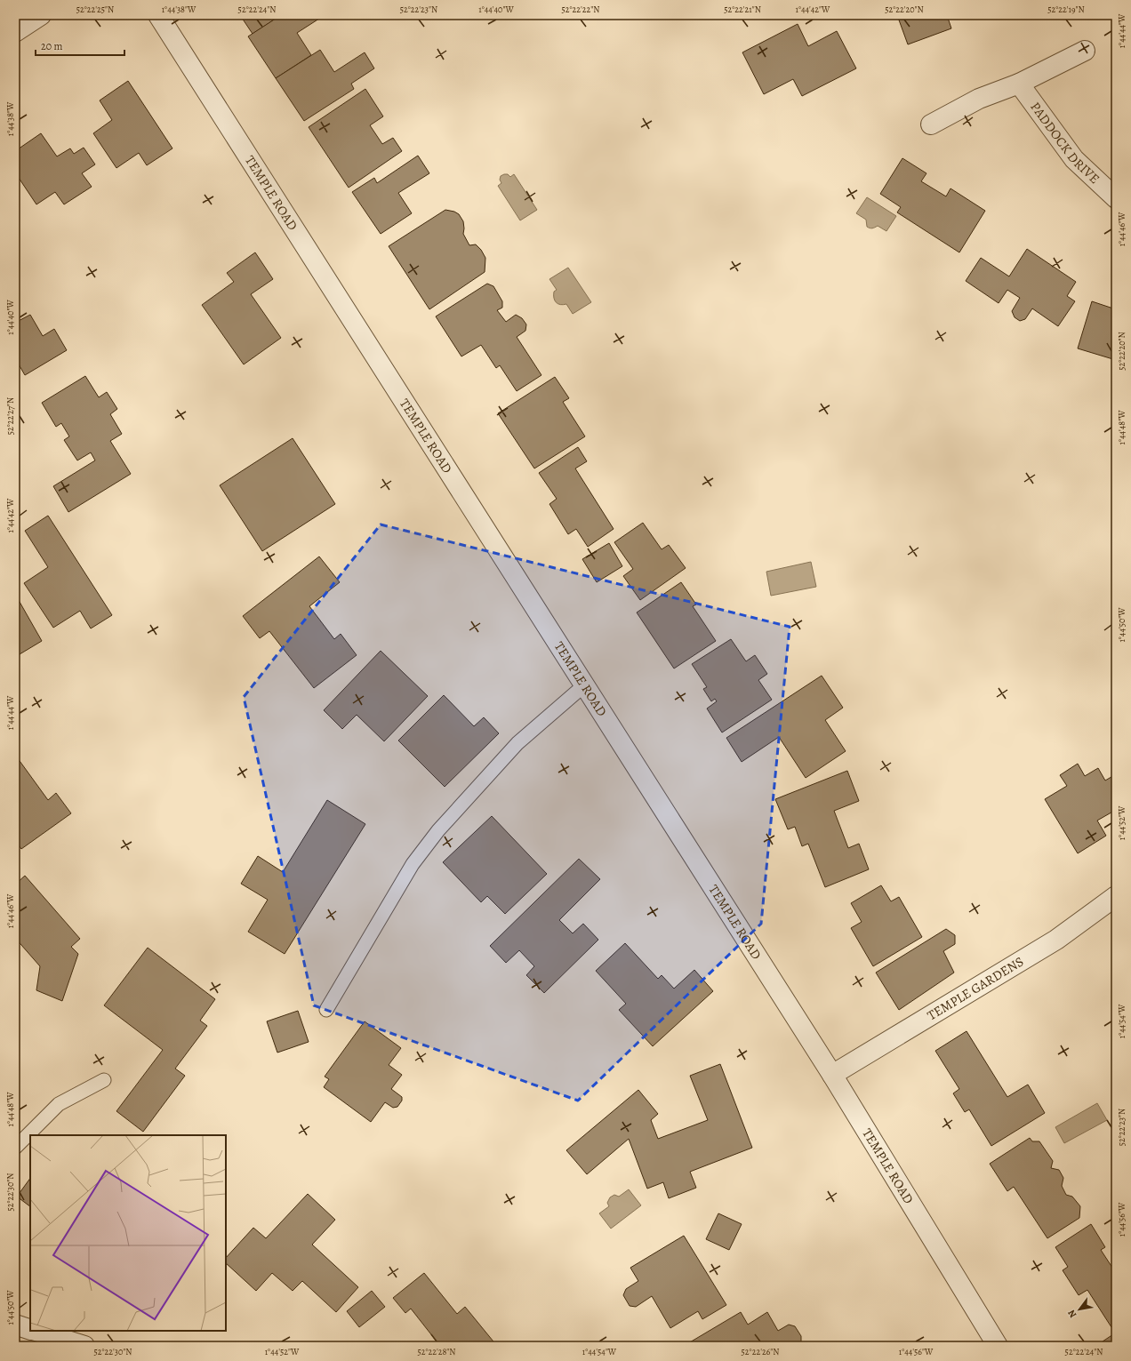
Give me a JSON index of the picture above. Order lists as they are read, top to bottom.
{
  "streets": {
    "street": ["PADDOCK DRIVE", "TEMPLE ROAD", "TEMPLE GARDENS"]
  },
  "crossings": [
    ["TEMPLE ROAD", "TEMPLE GARDENS"]
  ],
  "scale_bar": "20 m",
  "north": "bottom left",
  "coordinates": [
    "52°22'25\"N",
    "1°44'38\"W",
    "52°22'24\"N",
    "52°22'23\"N",
    "1°44'40\"W",
    "52°22'22\"N",
    "52°22'21\"N",
    "1°44'42\"W",
    "52°22'20\"N",
    "52°22'19\"N",
    "1°44'44\"W",
    "1°44'46\"W",
    "52°22'27\"N",
    "1°44'48\"W",
    "1°44'50\"W",
    "1°44'52\"W",
    "1°44'54\"W",
    "52°22'30\"N",
    "1°44'56\"W",
    "52°22'28\"N",
    "52°22'26\"N"
  ]
}
